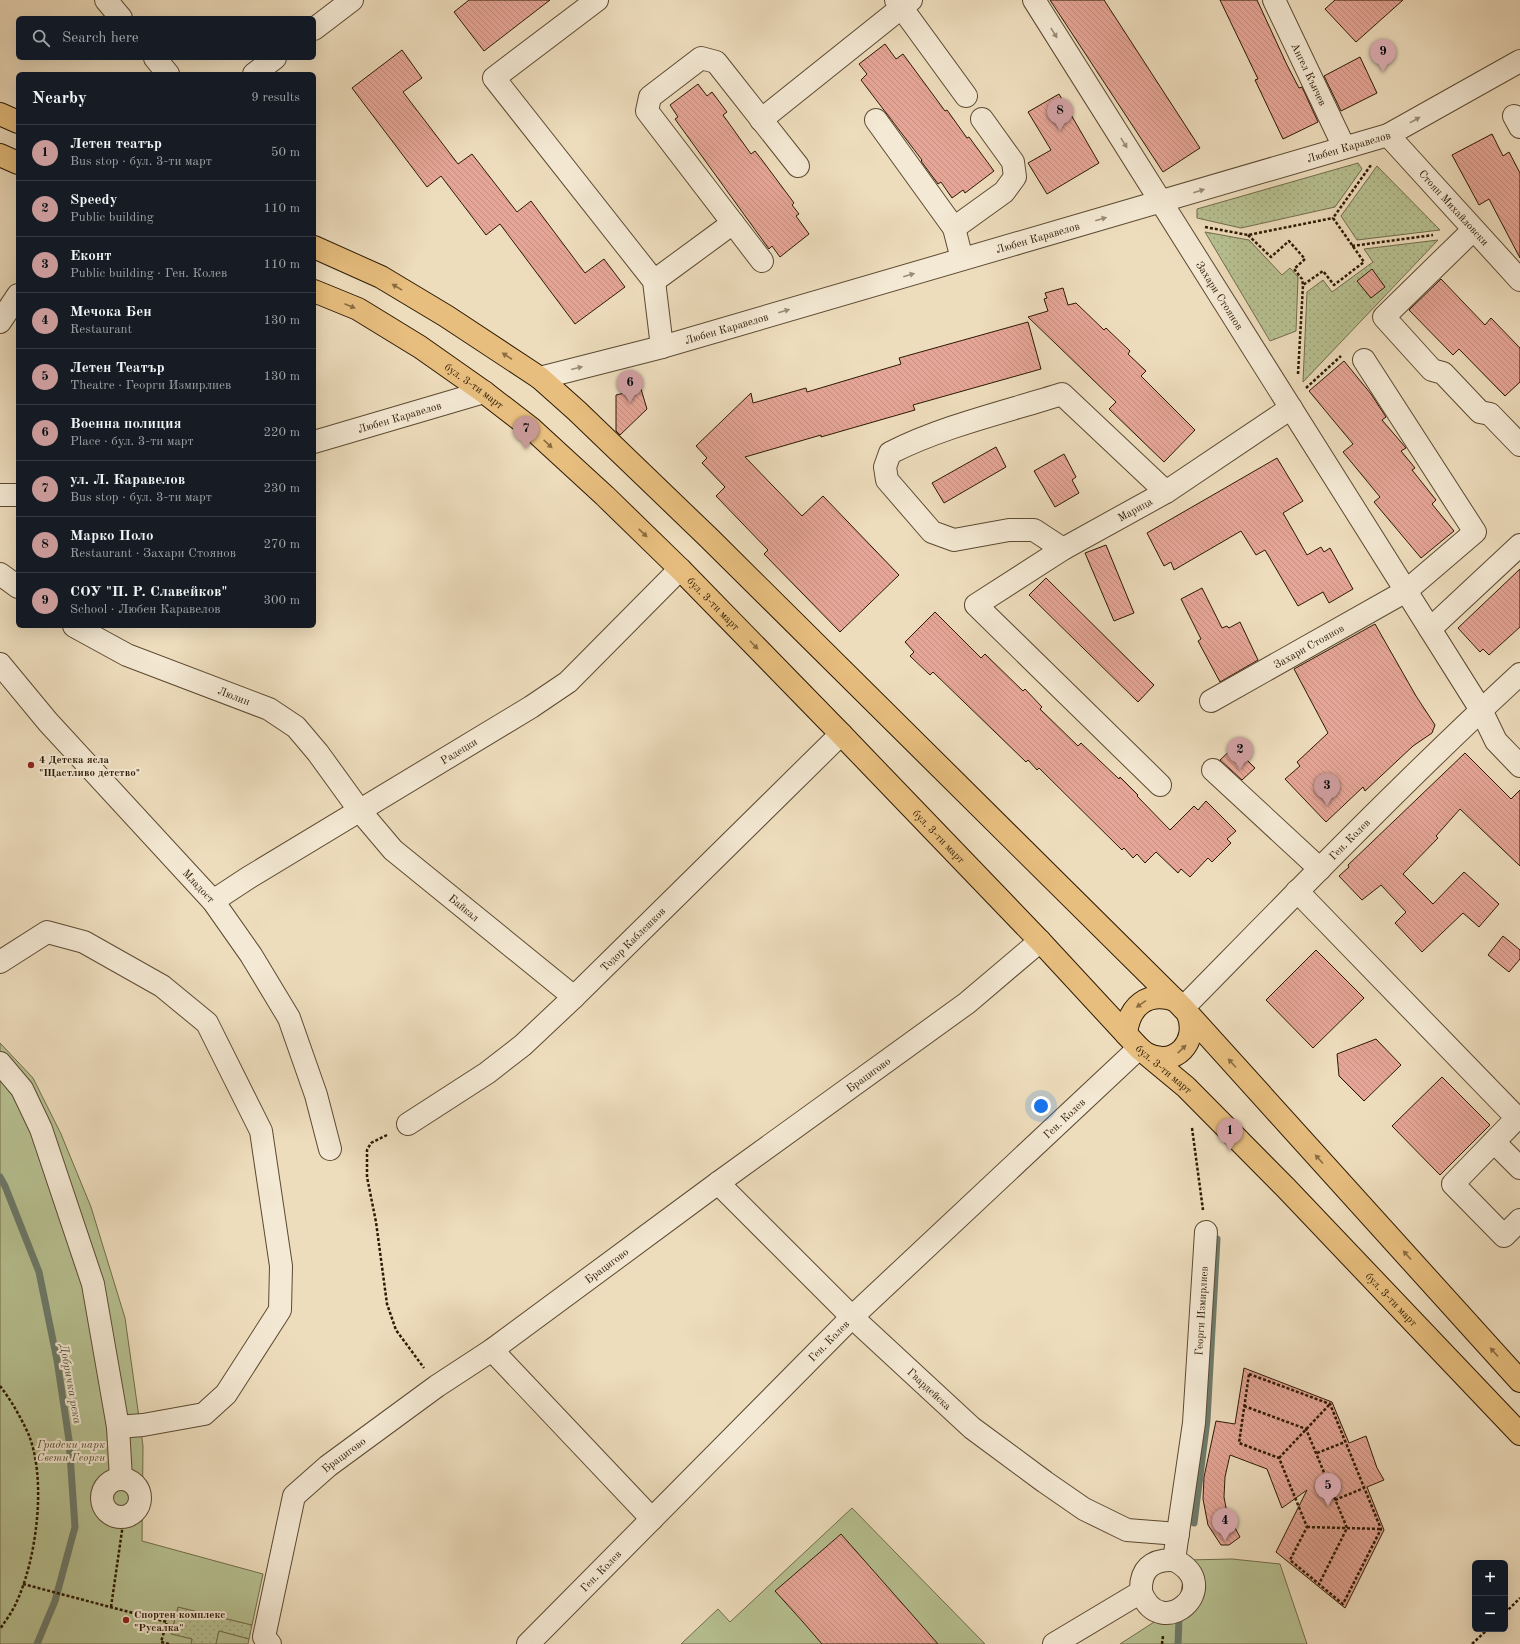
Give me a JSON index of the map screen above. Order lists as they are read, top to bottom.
{
  "streets": {
    "main road": ["бул. 3-ти март"],
    "street": [
      "Ангел Кънчев",
      "Любен Каравелов",
      "Стоян Михайловски",
      "Захари Стоянов",
      "Марица",
      "Люлин",
      "Радецки",
      "Ген. Колев",
      "Младост",
      "Байкал",
      "Тодор Каблешков",
      "Брацигово",
      "Георги Измирлиев",
      "Гвардейска"
    ]
  },
  "crossings": [
    ["Ангел Кънчев", "Любен Каравелов"],
    ["Любен Каравелов", "Стоян Михайловски"],
    ["Любен Каравелов", "Захари Стоянов"],
    ["Любен Каравелов", "бул. 3-ти март"],
    ["Захари Стоянов", "Марица"],
    ["Захари Стоянов", "Ген. Колев"],
    ["бул. 3-ти март", "Радецки"],
    ["бул. 3-ти март", "Ген. Колев"],
    ["бул. 3-ти март", "Тодор Каблешков"],
    ["бул. 3-ти март", "Брацигово"],
    ["Люлин", "Радецки"],
    ["Люлин", "Байкал"],
    ["Радецки", "Младост"],
    ["Радецки", "Байкал"],
    ["Ген. Колев", "Гвардейска"],
    ["Байкал", "Тодор Каблешков"],
    ["Брацигово", "Гвардейска"],
    ["Георги Измирлиев", "Гвардейска"]
  ],
  "one_way": ["Любен Каравелов"],
  "water": ["Добричка река"],
  "parks": ["Градски парк Свети Георги"],
  "places": ["4 Детска ясла \"Щастливо детство\"", "Спортен комплекс \"Русалка\""],
  "page": {
    "search": "Search here",
    "pins": [
      "9",
      "8",
      "6",
      "7",
      "2",
      "3",
      "1",
      "5",
      "4"
    ],
    "heading": ["Nearby", "9 results"],
    "list": [
      {
        "mark": "1",
        "name": "Летен театър",
        "note": "Bus stop · бул. 3-ти март",
        "value": "50 m"
      },
      {
        "mark": "2",
        "name": "Speedy",
        "note": "Public building",
        "value": "110 m"
      },
      {
        "mark": "3",
        "name": "Еконт",
        "note": "Public building · Ген. Колев",
        "value": "110 m"
      },
      {
        "mark": "4",
        "name": "Мечока Бен",
        "note": "Restaurant",
        "value": "130 m"
      },
      {
        "mark": "5",
        "name": "Летен Театър",
        "note": "Theatre · Георги Измирлиев",
        "value": "130 m"
      },
      {
        "mark": "6",
        "name": "Военна полиция",
        "note": "Place · бул. 3-ти март",
        "value": "220 m"
      },
      {
        "mark": "7",
        "name": "ул. Л. Каравелов",
        "note": "Bus stop · бул. 3-ти март",
        "value": "230 m"
      },
      {
        "mark": "8",
        "name": "Марко Поло",
        "note": "Restaurant · Захари Стоянов",
        "value": "270 m"
      },
      {
        "mark": "9",
        "name": "СОУ \"П. Р. Славейков\"",
        "note": "School · Любен Каравелов",
        "value": "300 m"
      }
    ],
    "map_buttons": ["+", "−"]
  }
}
